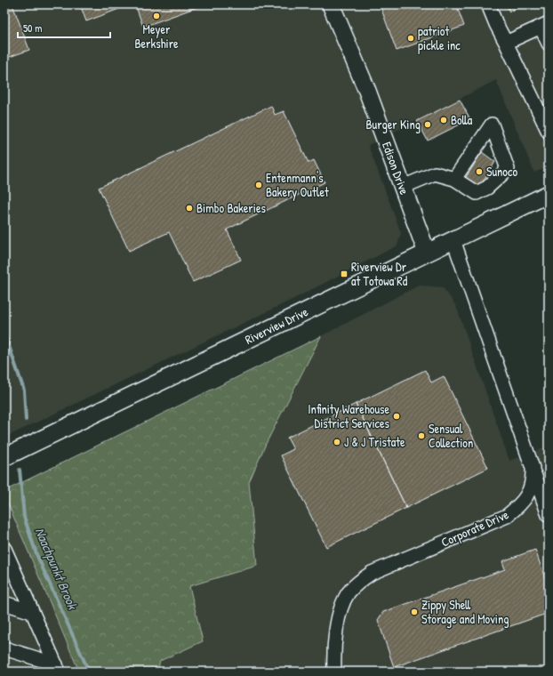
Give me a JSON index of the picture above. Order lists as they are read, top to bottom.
{
  "streets": {
    "main road": ["Edison Drive", "Riverview Drive"],
    "street": ["Corporate Drive"]
  },
  "crossings": [
    ["Edison Drive", "Riverview Drive"],
    ["Riverview Drive", "Corporate Drive"]
  ],
  "water": ["Naachpunkt Brook"],
  "places": {
    "other": [
      "Meyer Berkshire",
      "patriot pickle inc",
      "Bolla",
      "Burger King",
      "Sunoco",
      "Entenmann's Bakery Outlet",
      "Bimbo Bakeries",
      "Infinity Warehouse District Services",
      "Sensual Collection",
      "J & J Tristate",
      "Zippy Shell Storage and Moving"
    ],
    "transit": ["Riverview Dr at Totowa Rd"]
  },
  "scale_bar": "50 m"
}
